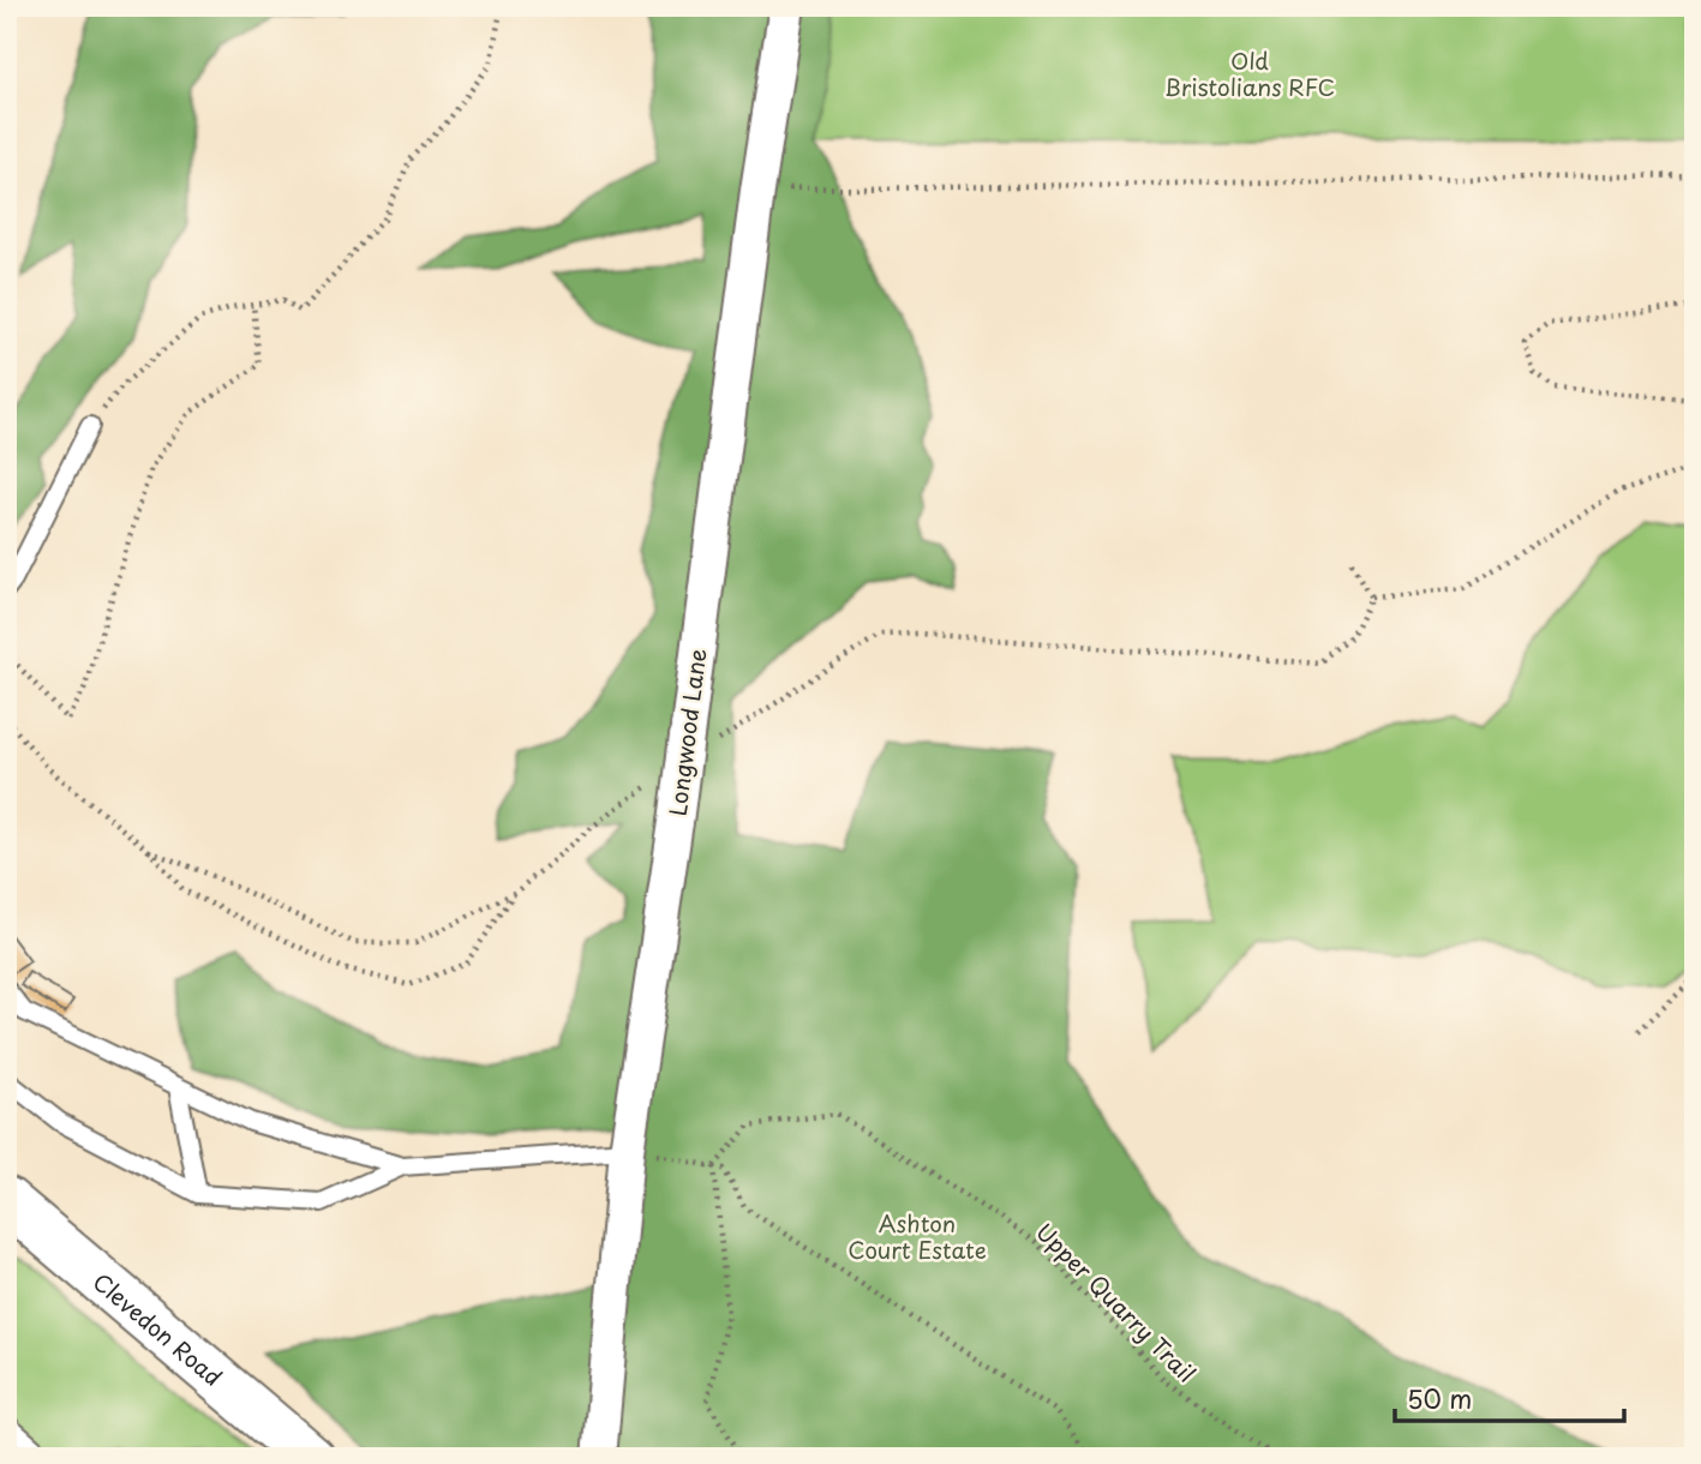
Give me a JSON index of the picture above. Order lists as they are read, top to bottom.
{
  "streets": {
    "main road": ["Clevedon Road"],
    "street": ["Longwood Lane"],
    "path": ["Upper Quarry Trail"]
  },
  "parks": ["Old Bristolians RFC", "Ashton Court Estate"],
  "scale_bar": "50 m"
}
